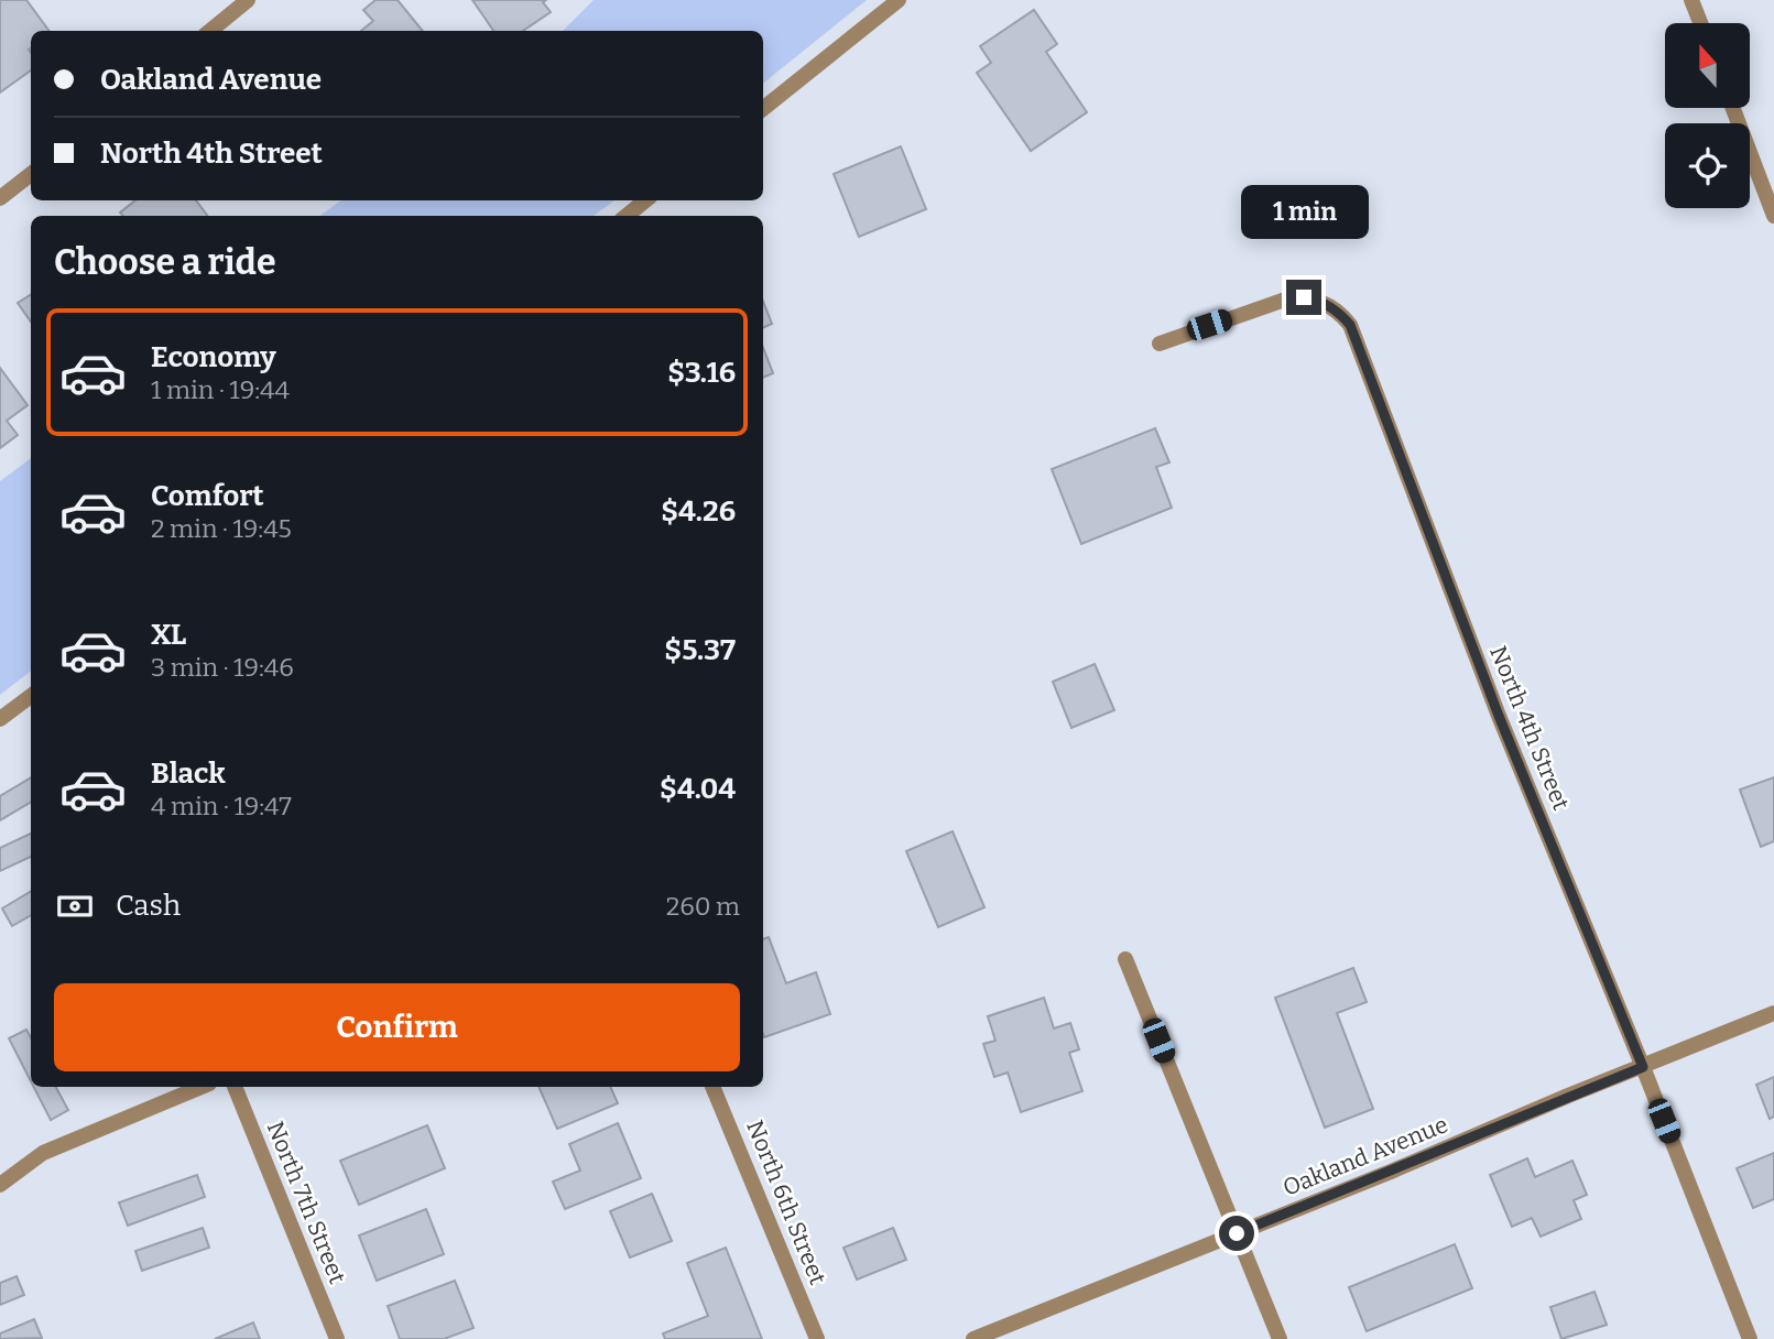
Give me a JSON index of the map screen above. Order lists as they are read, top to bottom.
{
  "streets": {
    "street": [
      "North 4th Street",
      "Oakland Avenue",
      "North 7th Street",
      "North 6th Street"
    ]
  },
  "crossings": [
    ["North 4th Street", "Oakland Avenue"]
  ],
  "north": "top",
  "page": {
    "banner": ["Oakland Avenue", "North 4th Street"],
    "bubble": "1 min",
    "heading": "Choose a ride",
    "list": [
      {
        "name": "Economy",
        "note": "1 min · 19:44",
        "value": "$3.16"
      },
      {
        "name": "Comfort",
        "note": "2 min · 19:45",
        "value": "$4.26"
      },
      {
        "name": "XL",
        "note": "3 min · 19:46",
        "value": "$5.37"
      },
      {
        "name": "Black",
        "note": "4 min · 19:47",
        "value": "$4.04"
      }
    ],
    "pay": ["Cash", "260 m"],
    "buttons": "Confirm"
  }
}
